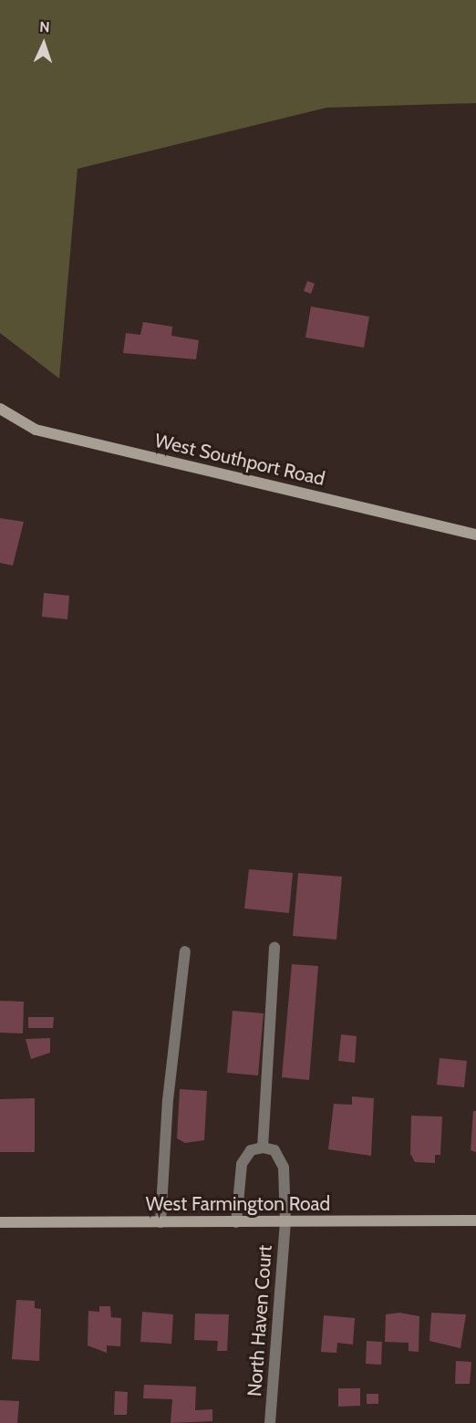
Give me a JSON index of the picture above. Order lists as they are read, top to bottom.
{
  "streets": {
    "main road": ["West Southport Road", "West Farmington Road"],
    "street": ["North Haven Court"]
  },
  "crossings": [
    ["West Farmington Road", "North Haven Court"]
  ],
  "north": "top"
}
